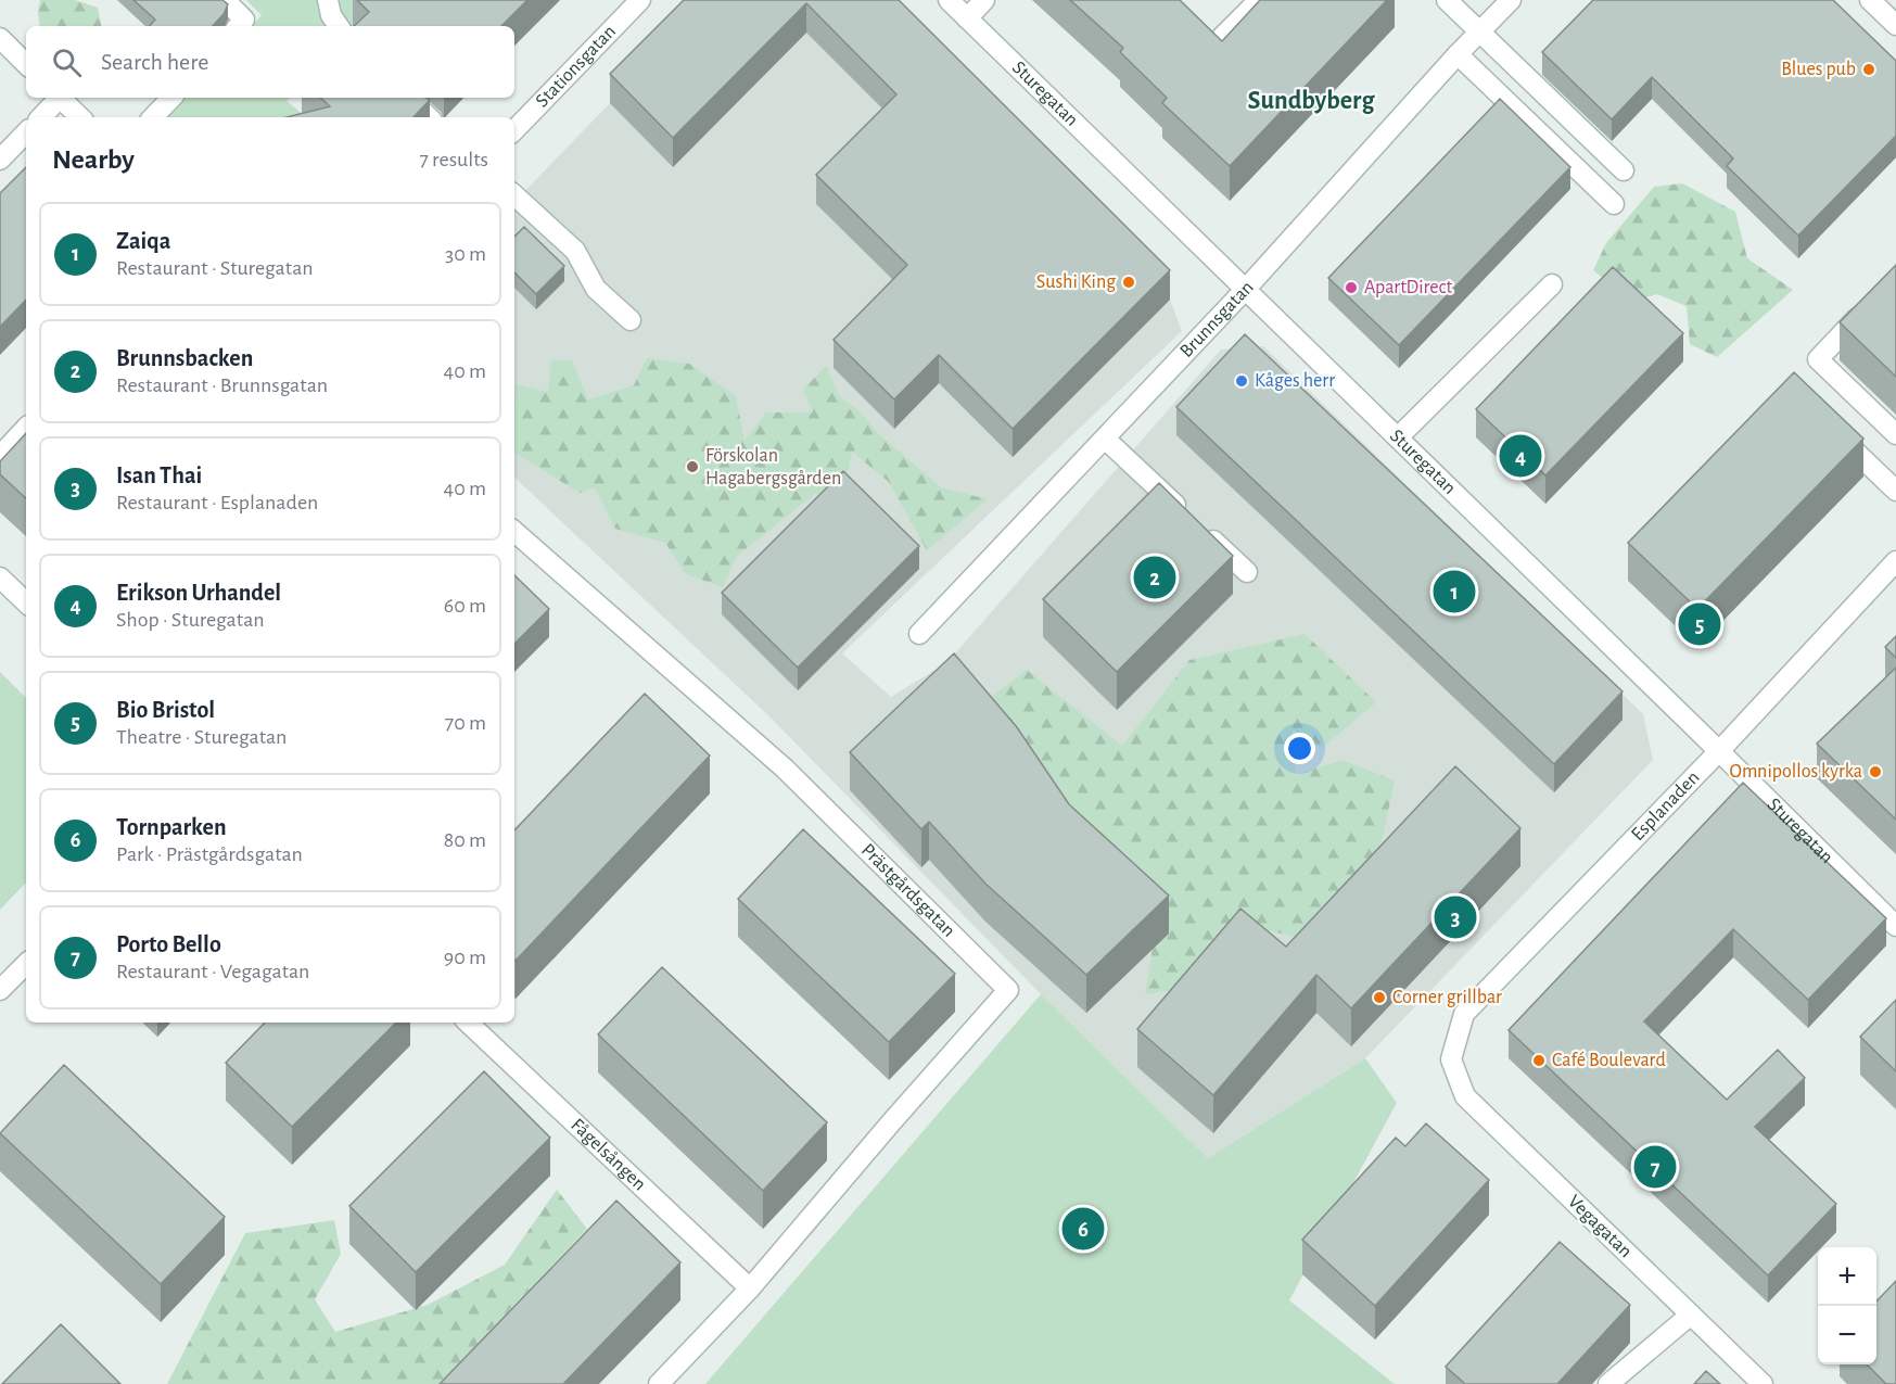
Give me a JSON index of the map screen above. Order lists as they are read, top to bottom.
{
  "streets": {
    "street": [
      "Stationsgatan",
      "Sturegatan",
      "Brunnsgatan",
      "Esplanaden",
      "Prästgårdsgatan",
      "Fågelsången",
      "Vegagatan"
    ]
  },
  "crossings": [
    ["Sturegatan", "Brunnsgatan"],
    ["Sturegatan", "Esplanaden"],
    ["Esplanaden", "Vegagatan"],
    ["Prästgårdsgatan", "Fågelsången"]
  ],
  "districts": ["Sundbyberg"],
  "places": [
    "Blues pub",
    "Sushi King",
    "ApartDirect",
    "Kåges herr",
    "Förskolan Hagabergsgården",
    "Omnipollos kyrka",
    "Corner grillbar",
    "Café Boulevard"
  ],
  "page": {
    "search": "Search here",
    "heading": ["Nearby", "7 results"],
    "list": [
      {
        "mark": "1",
        "name": "Zaiqa",
        "note": "Restaurant · Sturegatan",
        "value": "30 m"
      },
      {
        "mark": "2",
        "name": "Brunnsbacken",
        "note": "Restaurant · Brunnsgatan",
        "value": "40 m"
      },
      {
        "mark": "3",
        "name": "Isan Thai",
        "note": "Restaurant · Esplanaden",
        "value": "40 m"
      },
      {
        "mark": "4",
        "name": "Erikson Urhandel",
        "note": "Shop · Sturegatan",
        "value": "60 m"
      },
      {
        "mark": "5",
        "name": "Bio Bristol",
        "note": "Theatre · Sturegatan",
        "value": "70 m"
      },
      {
        "mark": "6",
        "name": "Tornparken",
        "note": "Park · Prästgårdsgatan",
        "value": "80 m"
      },
      {
        "mark": "7",
        "name": "Porto Bello",
        "note": "Restaurant · Vegagatan",
        "value": "90 m"
      }
    ],
    "pins": [
      "4",
      "2",
      "1",
      "5",
      "3",
      "7",
      "6"
    ],
    "map_buttons": ["+", "−"]
  }
}
